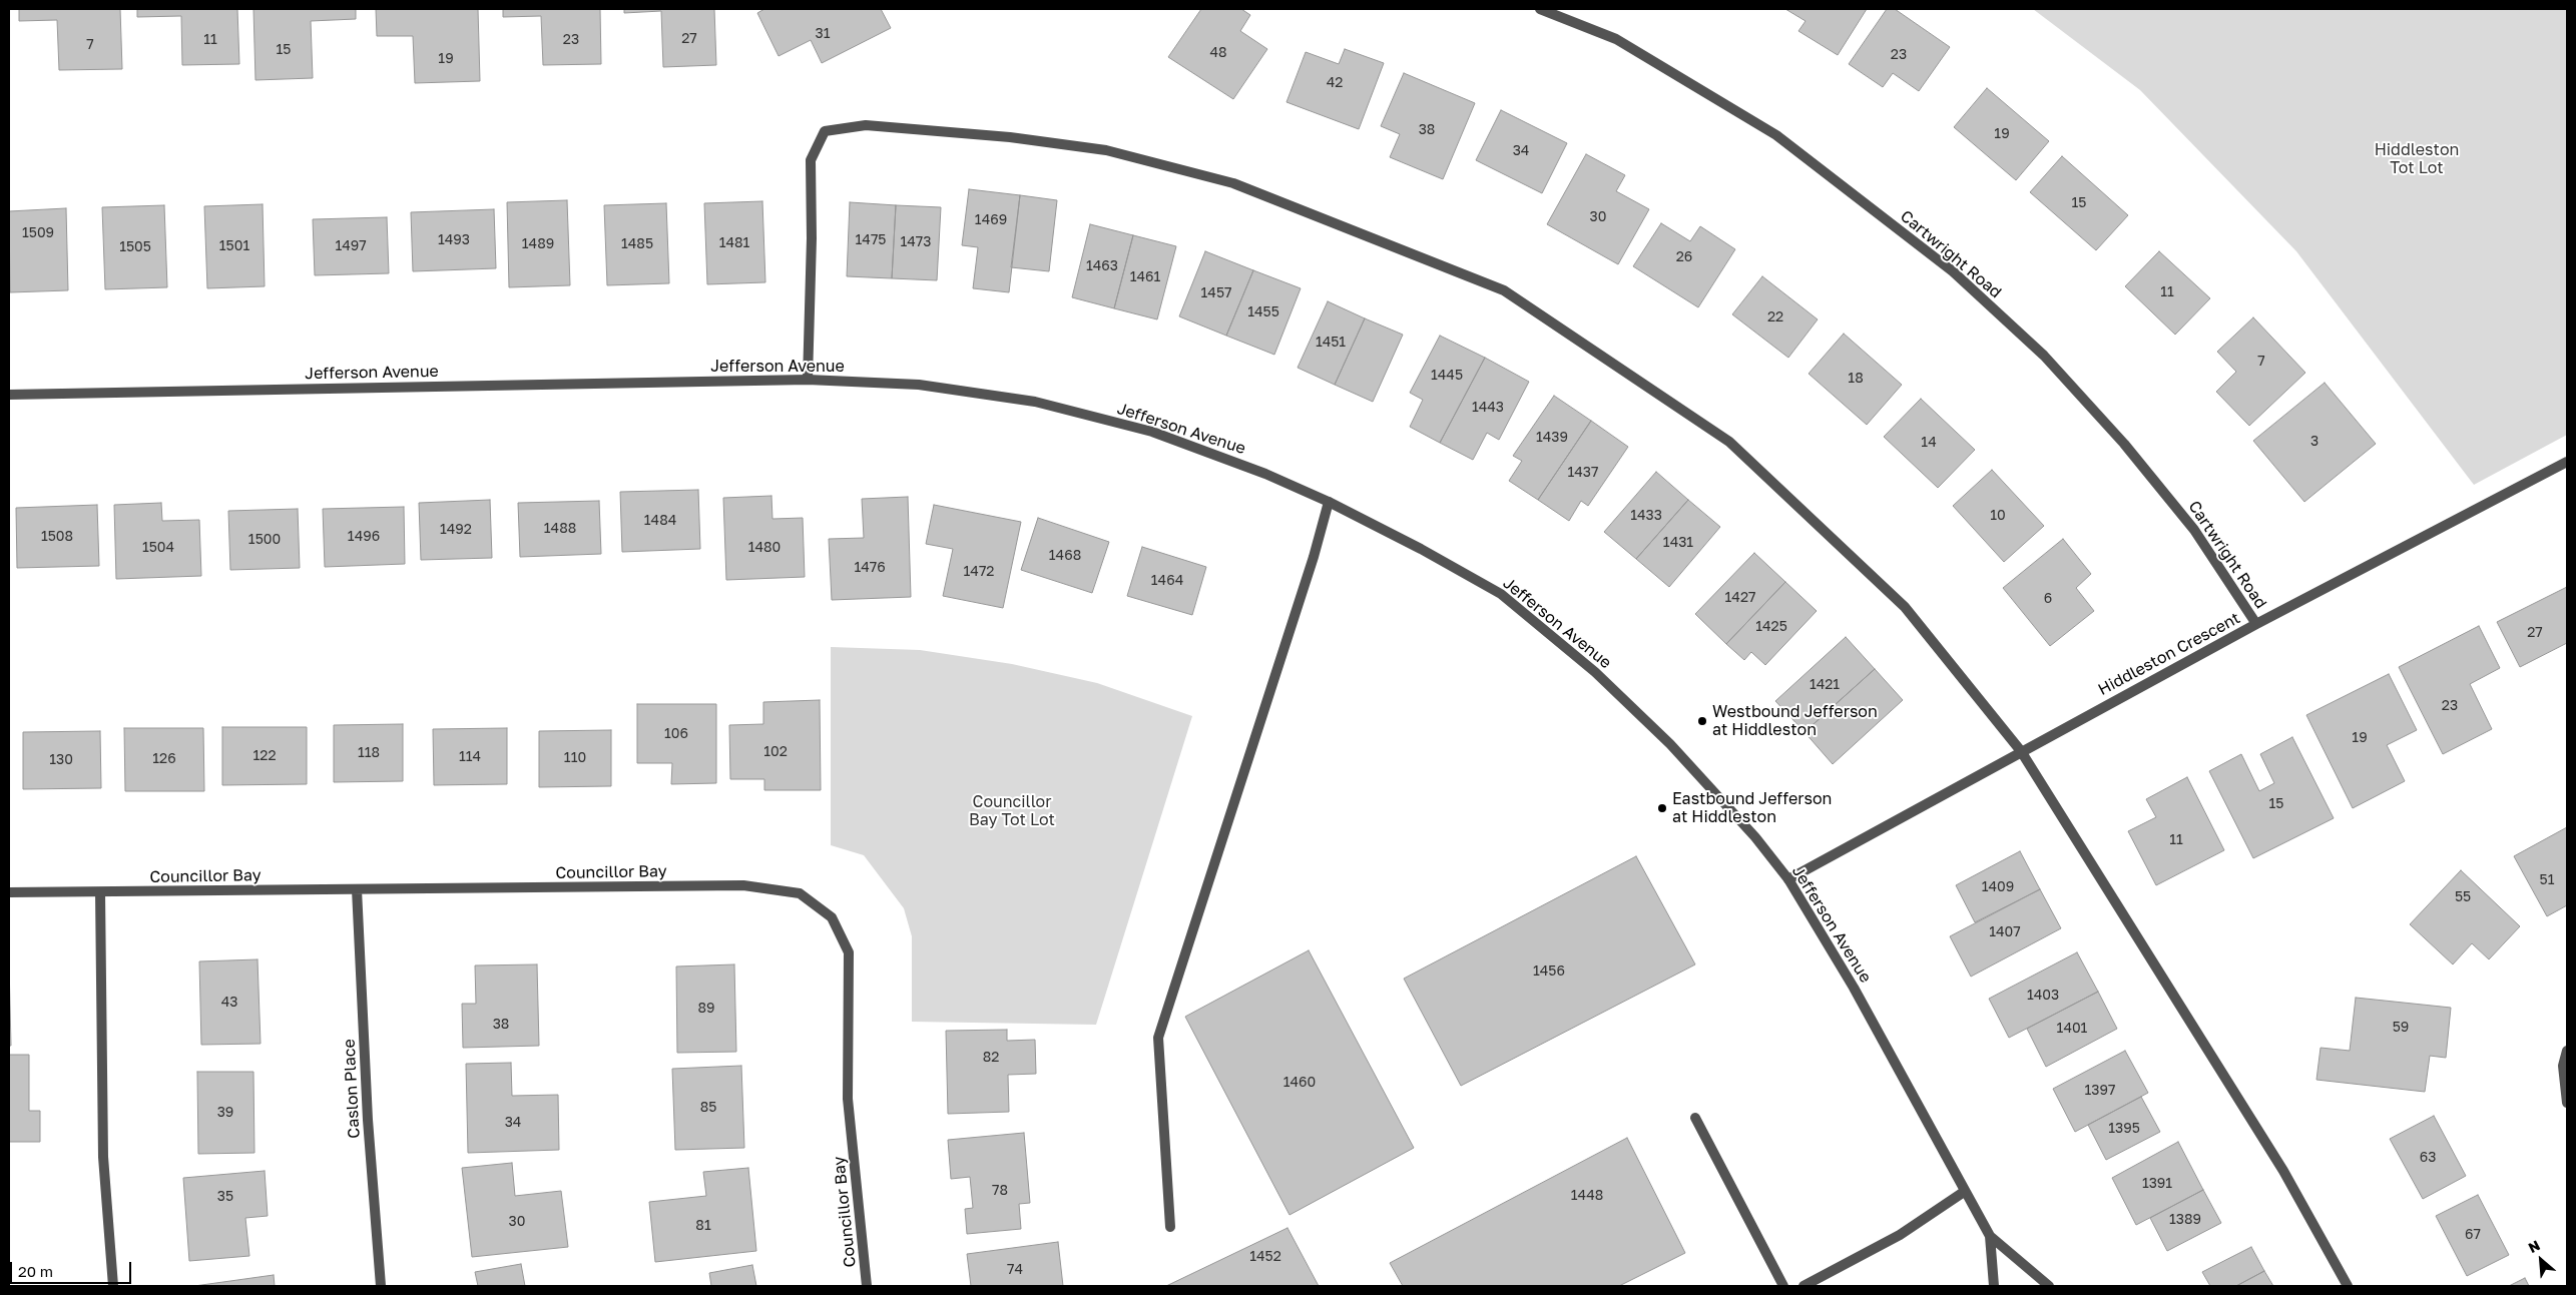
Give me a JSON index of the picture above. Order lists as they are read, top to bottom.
{
  "streets": {
    "street": [
      "Cartwright Road",
      "Jefferson Avenue",
      "Hiddleston Crescent",
      "Councillor Bay",
      "Caslon Place"
    ]
  },
  "crossings": [
    ["Cartwright Road", "Hiddleston Crescent"],
    ["Jefferson Avenue", "Hiddleston Crescent"],
    ["Councillor Bay", "Caslon Place"]
  ],
  "parks": ["Hiddleston Tot Lot", "Councillor Bay Tot Lot"],
  "places": ["Westbound Jefferson at Hiddleston", "Eastbound Jefferson at Hiddleston"],
  "house_numbers": [
    "31",
    "27",
    "11",
    "23",
    "7",
    "15",
    "48",
    "23",
    "19",
    "42",
    "38",
    "19",
    "34",
    "15",
    "30",
    "1469",
    "1509",
    "1493",
    "1475",
    "1473",
    "1481",
    "1489",
    "1485",
    "1501",
    "1497",
    "1505",
    "26",
    "1463",
    "1461",
    "11",
    "1457",
    "1455",
    "22",
    "1451",
    "7",
    "1445",
    "18",
    "1443",
    "1439",
    "3",
    "14",
    "1437",
    "1433",
    "10",
    "1484",
    "1488",
    "1492",
    "1508",
    "1496",
    "1500",
    "1431",
    "1504",
    "1480",
    "1468",
    "1476",
    "1472",
    "1464",
    "1427",
    "6",
    "1425",
    "27",
    "1421",
    "23",
    "106",
    "19",
    "102",
    "118",
    "122",
    "114",
    "110",
    "126",
    "130",
    "15",
    "11",
    "51",
    "1409",
    "55",
    "1407",
    "1456",
    "1403",
    "43",
    "89",
    "38",
    "59",
    "1401",
    "82",
    "1460",
    "1397",
    "85",
    "39",
    "34",
    "1395",
    "63",
    "1391",
    "78",
    "1448",
    "35",
    "1389",
    "30",
    "81",
    "67",
    "1452",
    "74"
  ],
  "scale_bar": "20 m",
  "north": "top left"
}
